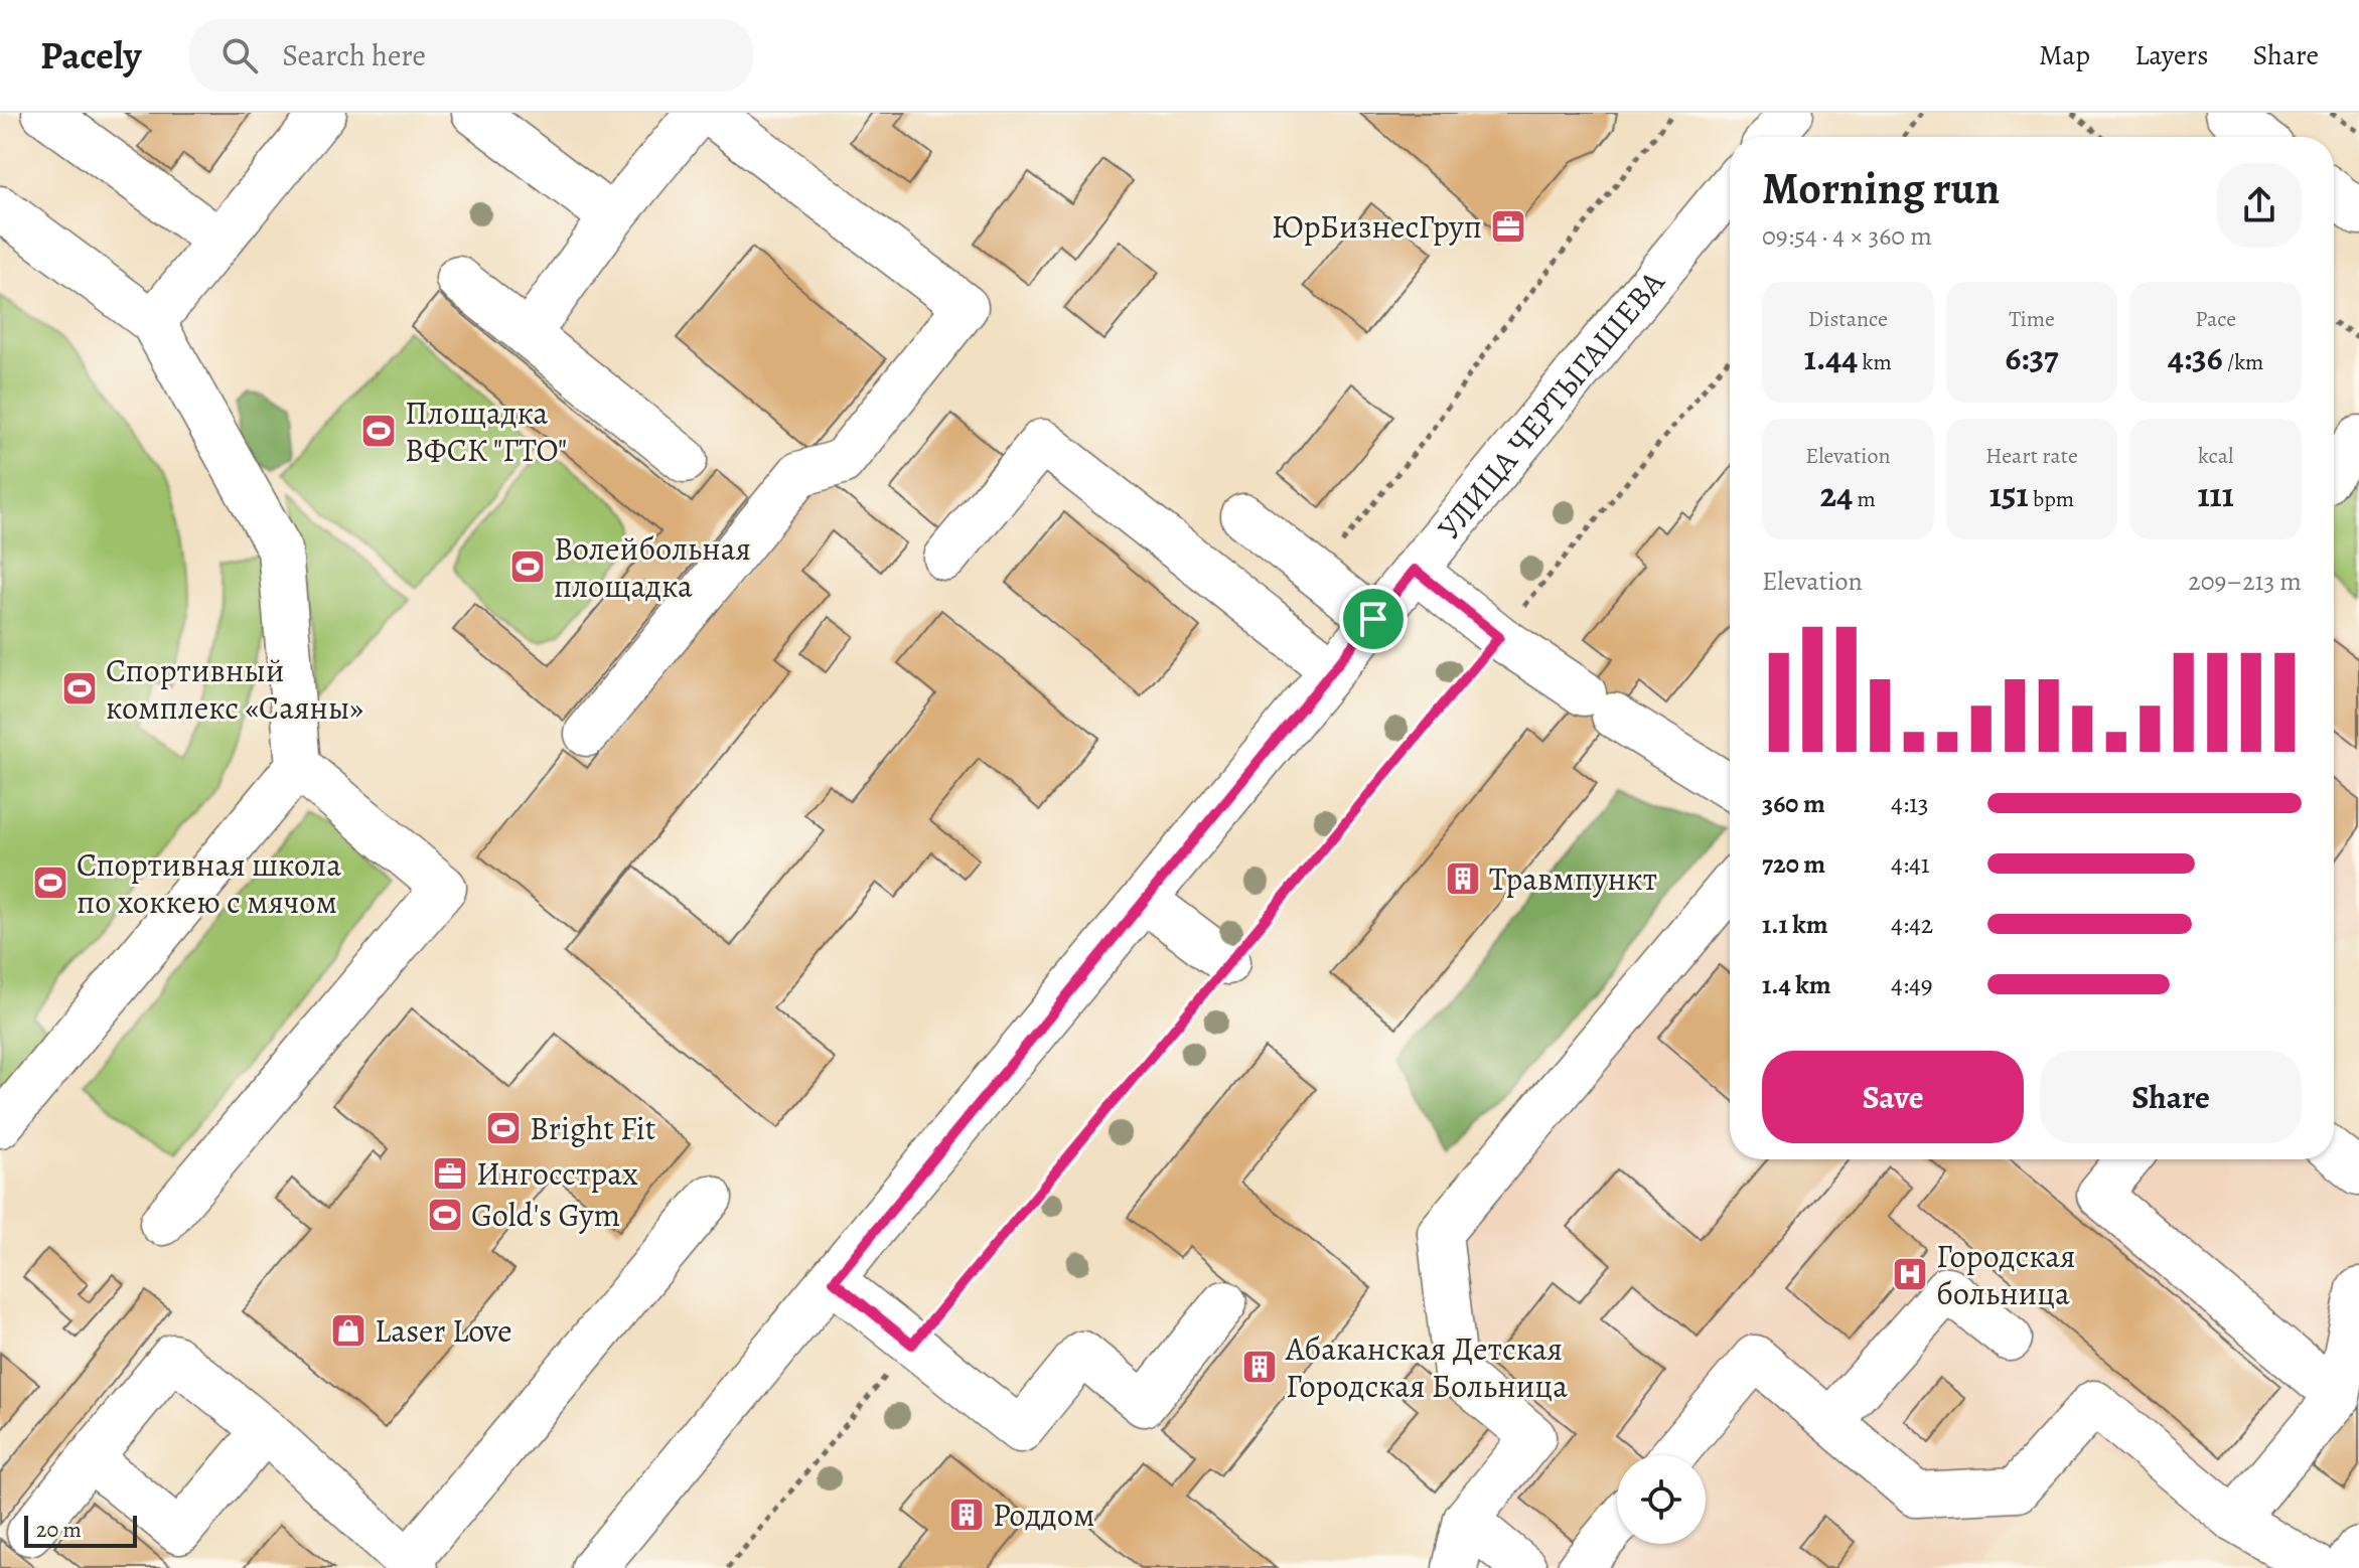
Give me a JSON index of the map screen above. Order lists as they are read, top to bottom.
{
  "streets": {
    "street": ["УЛИЦА ЧЕРТЫГАШЕВА"]
  },
  "places": {
    "office": ["ЮрБизнесГруп", "Ингосстрах"],
    "sports": [
      "Площадка ВФСК \"ГТО\"",
      "Волейбольная площадка",
      "Спортивный комплекс «Саяны»",
      "Спортивная школа по хоккею с мячом",
      "Bright Fit",
      "Gold's Gym"
    ],
    "building": ["Травмпункт", "Абаканская Детская Городская Больница", "Роддом"],
    "hospital": ["Городская больница"],
    "shop": ["Laser Love"]
  },
  "scale_bar": "20 m",
  "page": {
    "header": "Pacely",
    "search": "Search here",
    "nav": ["Map", "Layers", "Share"],
    "heading": ["Morning run", "09:54 · 4 × 360 m"],
    "stats": [
      ["Distance", "1.44 km"],
      ["Time", "6:37"],
      ["Pace", "4:36 /km"],
      ["Elevation", "24 m"],
      ["Heart rate", "151 bpm"],
      ["kcal", "111"]
    ],
    "chart": ["Elevation", "209–213 m"],
    "list": [
      {
        "name": "360 m",
        "note": "4:13"
      },
      {
        "name": "720 m",
        "note": "4:41"
      },
      {
        "name": "1.1 km",
        "note": "4:42"
      },
      {
        "name": "1.4 km",
        "note": "4:49"
      }
    ],
    "buttons": ["Save", "Share"],
    "scale": "20 m"
  }
}
